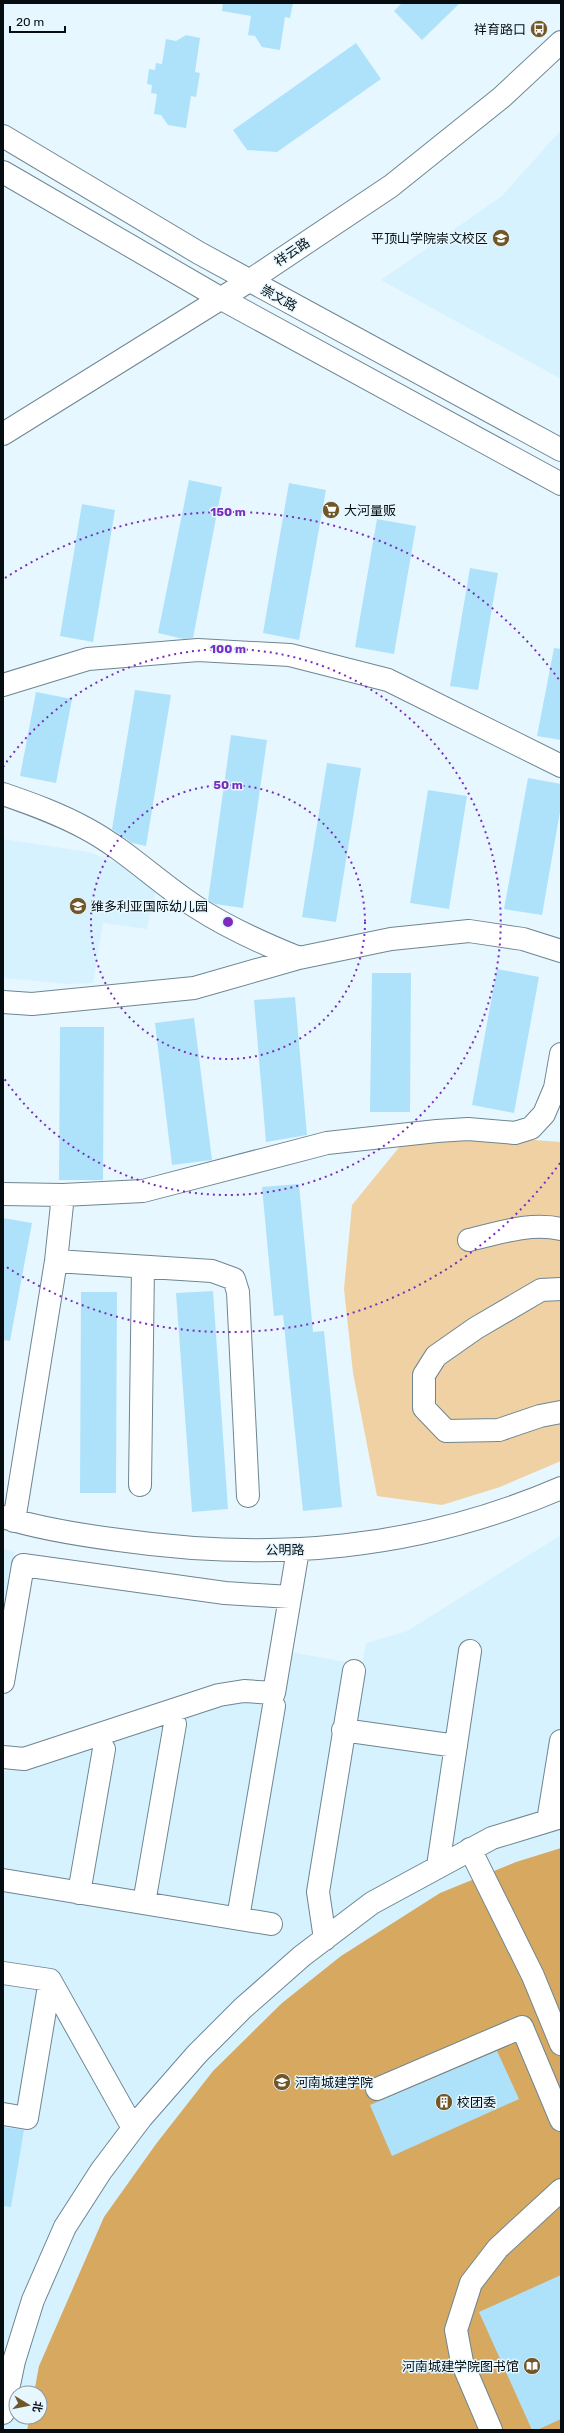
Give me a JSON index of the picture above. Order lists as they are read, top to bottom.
{
  "streets": {
    "street": ["祥云路", "崇文路", "公明路"]
  },
  "crossings": [
    ["祥云路", "崇文路"]
  ],
  "places": {
    "bus stop": ["祥育路口"],
    "school or university": ["平顶山学院崇文校区", "维多利亚国际幼儿园", "河南城建学院"],
    "supermarket": ["大河量贩"],
    "building": ["校团委"],
    "library": ["河南城建学院图书馆"]
  },
  "scale_bar": "20 m",
  "north": "right",
  "rings": ["150 m", "100 m", "50 m"]
}
